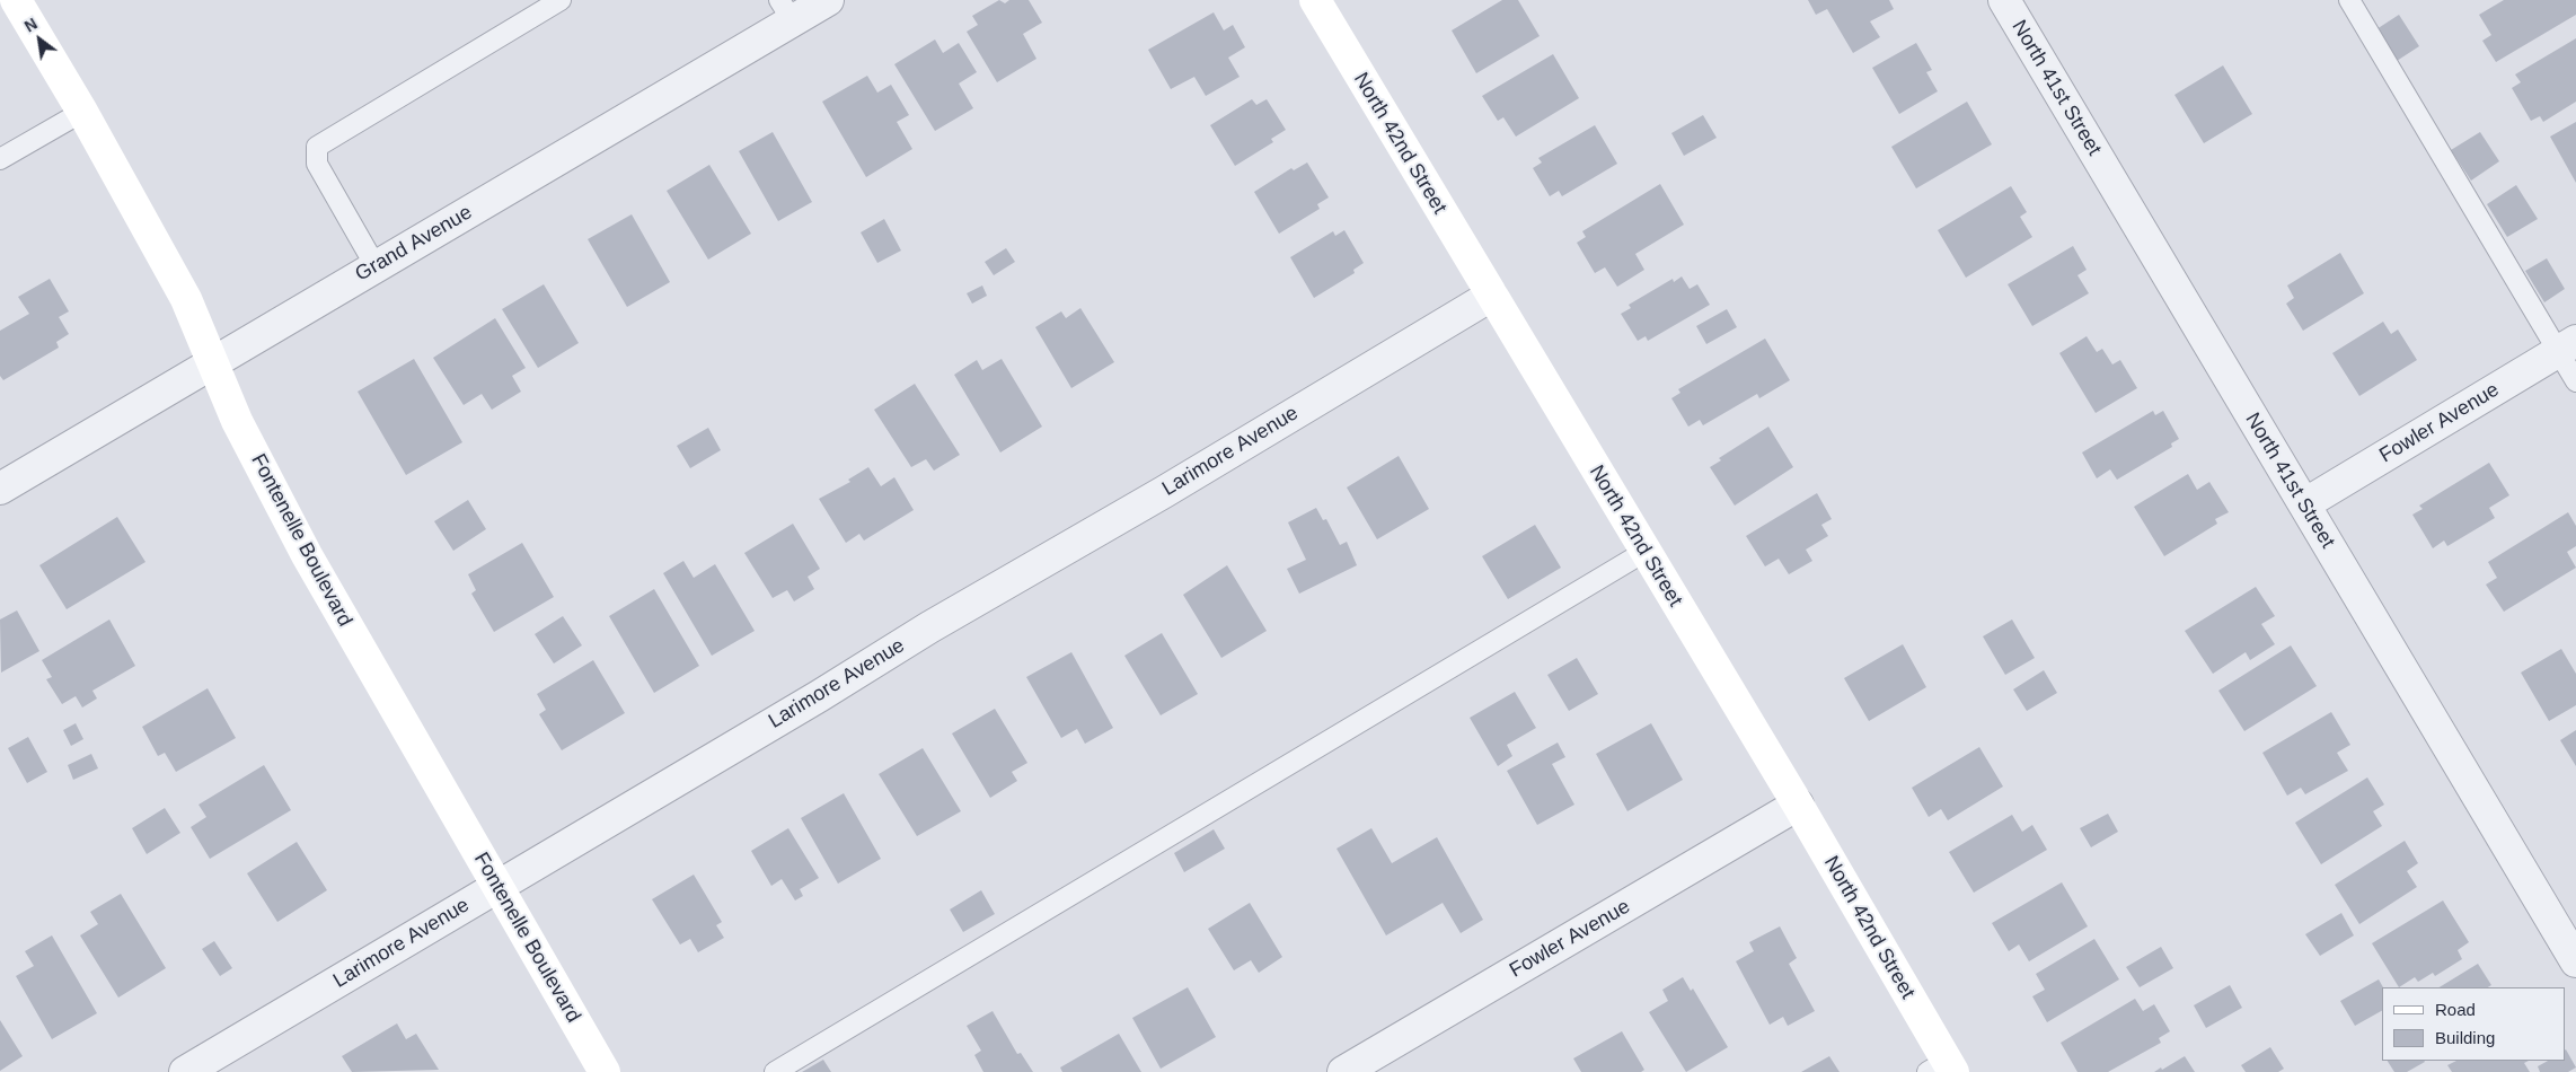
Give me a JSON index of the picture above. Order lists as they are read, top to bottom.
{
  "streets": {
    "main road": ["North 42nd Street", "Fontenelle Boulevard"],
    "street": [
      "North 41st Street",
      "Grand Avenue",
      "Fowler Avenue",
      "Larimore Avenue"
    ]
  },
  "crossings": [
    ["North 41st Street", "Fowler Avenue"],
    ["North 42nd Street", "Fowler Avenue"],
    ["North 42nd Street", "Larimore Avenue"],
    ["Grand Avenue", "Fontenelle Boulevard"],
    ["Larimore Avenue", "Fontenelle Boulevard"]
  ],
  "legend": ["Road", "Building"],
  "north": "top left"
}
